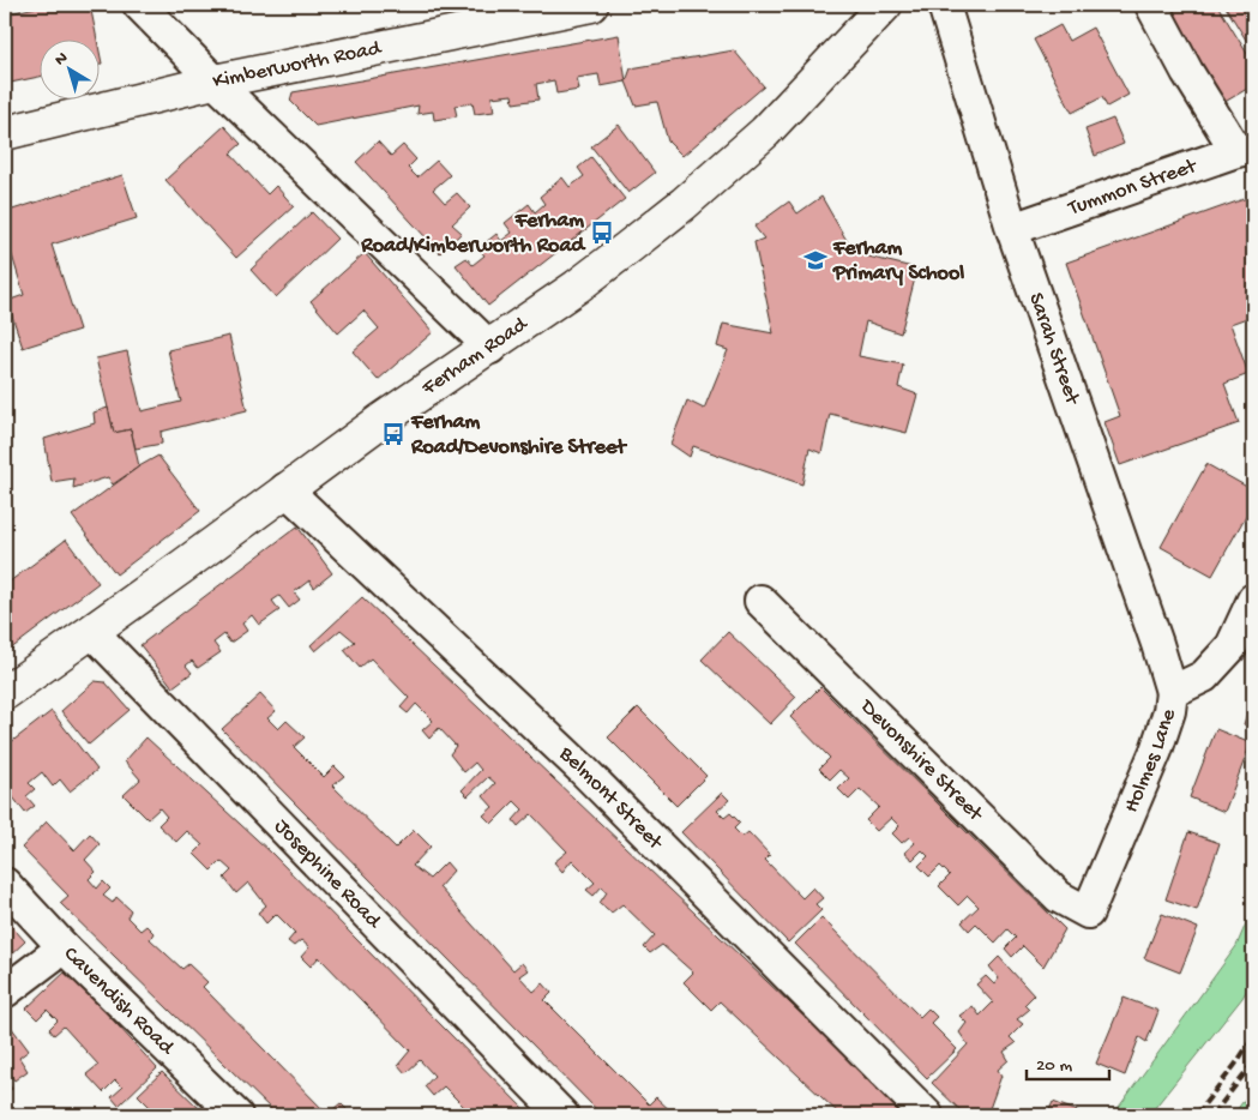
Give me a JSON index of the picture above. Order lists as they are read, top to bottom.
{
  "streets": {
    "street": [
      "Kimberworth Road",
      "Tummon Street",
      "Sarah Street",
      "Ferham Road",
      "Devonshire Street",
      "Holmes Lane",
      "Belmont Street",
      "Josephine Road",
      "Cavendish Road"
    ]
  },
  "crossings": [
    ["Tummon Street", "Sarah Street"],
    ["Sarah Street", "Holmes Lane"],
    ["Ferham Road", "Belmont Street"],
    ["Ferham Road", "Josephine Road"],
    ["Devonshire Street", "Holmes Lane"]
  ],
  "places": {
    "bus stop": ["Ferham Road/Kimberworth Road", "Ferham Road/Devonshire Street"],
    "school or university": ["Ferham Primary School"]
  },
  "scale_bar": "20 m",
  "north": "top left"
}
